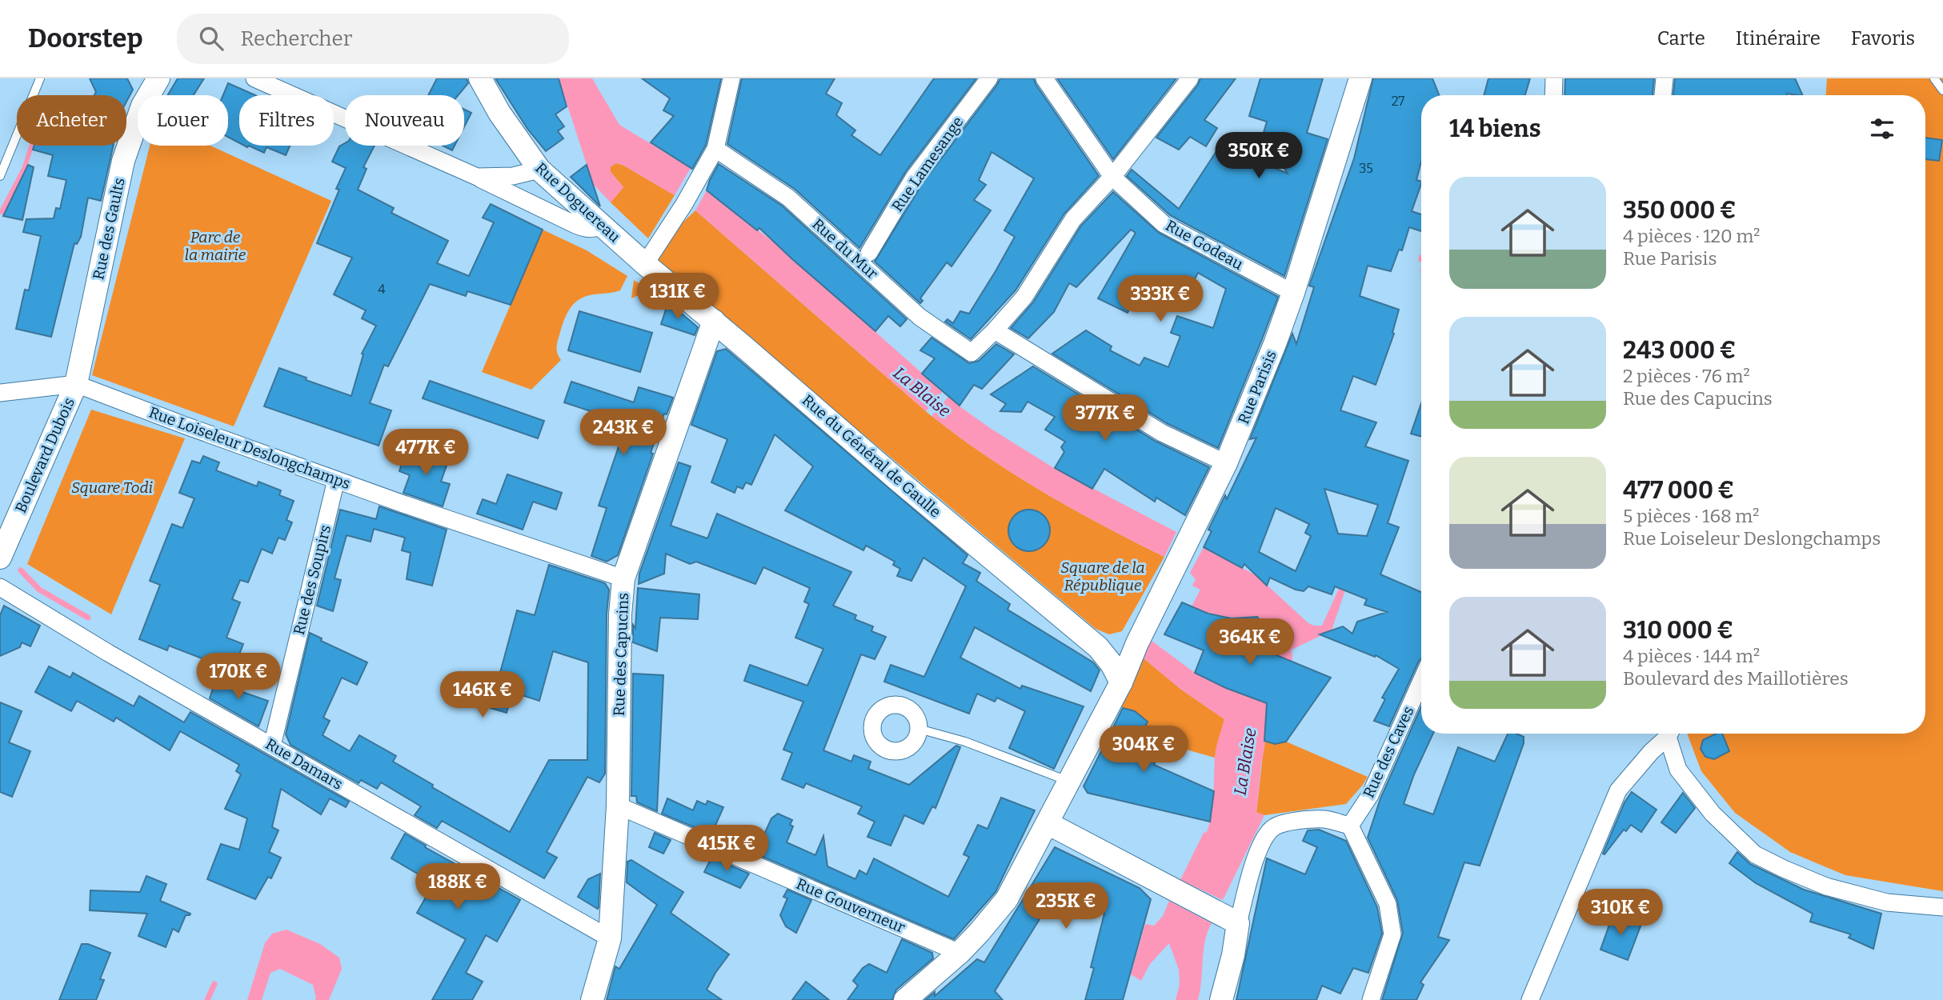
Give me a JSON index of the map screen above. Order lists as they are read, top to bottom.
{
  "streets": {
    "street": [
      "Rue Lamesange",
      "Rue Doguereau",
      "Rue des Gaults",
      "Rue Godeau",
      "Rue du Mur",
      "Rue Parisis",
      "Rue Loiseleur Deslongchamps",
      "Boulevard Dubois",
      "Rue du Général de Gaulle",
      "Rue des Soupirs",
      "Rue des Capucins",
      "Rue des Caves",
      "Rue Damars",
      "Rue Gouverneur"
    ]
  },
  "crossings": [
    ["Rue Doguereau", "Rue du Général de Gaulle"],
    ["Rue des Gaults", "Rue Loiseleur Deslongchamps"],
    ["Rue des Gaults", "Boulevard Dubois"],
    ["Rue Godeau", "Rue Parisis"],
    ["Rue Parisis", "Rue du Général de Gaulle"],
    ["Rue Parisis", "Rue Gouverneur"],
    ["Rue Loiseleur Deslongchamps", "Boulevard Dubois"],
    ["Rue Loiseleur Deslongchamps", "Rue des Soupirs"],
    ["Rue Loiseleur Deslongchamps", "Rue des Capucins"],
    ["Rue du Général de Gaulle", "Rue des Capucins"],
    ["Rue des Soupirs", "Rue Damars"],
    ["Rue des Capucins", "Rue Damars"],
    ["Rue des Capucins", "Rue Gouverneur"]
  ],
  "water": ["La Blaise"],
  "parks": ["Parc de la mairie", "Square Todi", "Square de la République"],
  "house_numbers": ["27", "35", "4"],
  "page": {
    "header": "Doorstep",
    "search": "Rechercher",
    "nav": ["Carte", "Itinéraire", "Favoris"],
    "chip": [
      "Acheter",
      "Louer",
      "Filtres",
      "Nouveau"
    ],
    "heading": "14 biens",
    "price": [
      "350K €",
      "131K €",
      "333K €",
      "377K €",
      "243K €",
      "477K €",
      "364K €",
      "170K €",
      "146K €",
      "304K €",
      "415K €",
      "188K €",
      "235K €",
      "310K €"
    ],
    "list": [
      {
        "name": "350 000 €",
        "note": "4 pièces · 120 m² · Rue Parisis"
      },
      {
        "name": "243 000 €",
        "note": "2 pièces · 76 m² · Rue des Capucins"
      },
      {
        "name": "477 000 €",
        "note": "5 pièces · 168 m² · Rue Loiseleur Deslongchamps"
      },
      {
        "name": "310 000 €",
        "note": "4 pièces · 144 m² · Boulevard des Maillotières"
      }
    ]
  }
}
